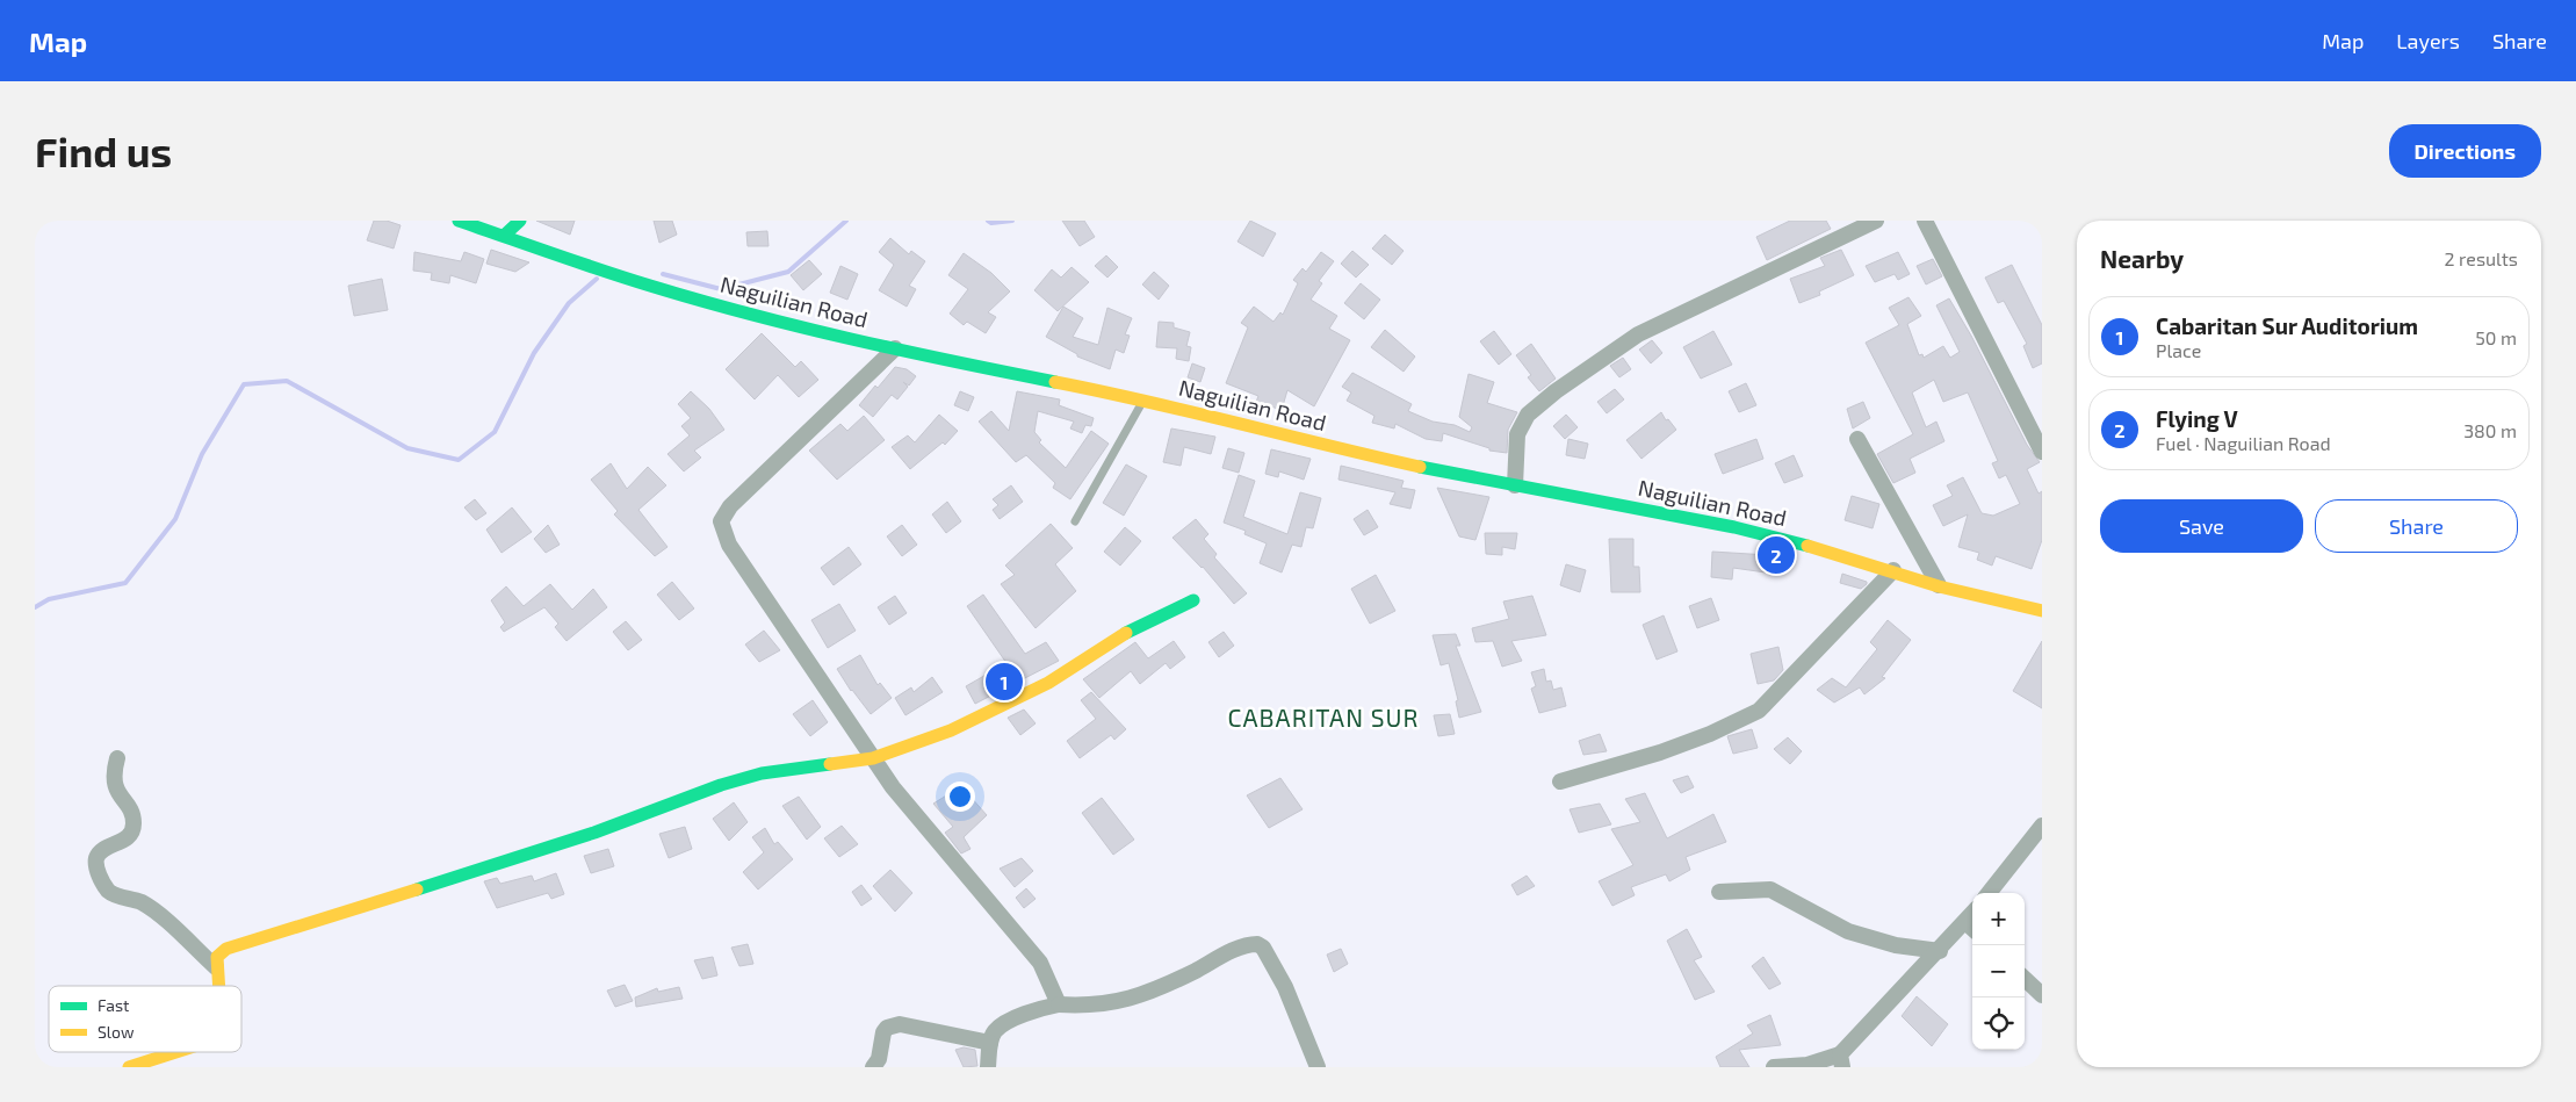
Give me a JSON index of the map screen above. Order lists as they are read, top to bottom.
{
  "streets": {
    "main road": ["Naguilian Road"]
  },
  "districts": ["CABARITAN SUR"],
  "legend": ["Fast", "Slow"],
  "page": {
    "header": "Map",
    "nav": ["Map", "Layers", "Share"],
    "buttons": [
      "Directions",
      ["Save", "Share"]
    ],
    "title": "Find us",
    "heading": ["Nearby", "2 results"],
    "list": [
      {
        "mark": "1",
        "name": "Cabaritan Sur Auditorium",
        "note": "Place",
        "value": "50 m"
      },
      {
        "mark": "2",
        "name": "Flying V",
        "note": "Fuel · Naguilian Road",
        "value": "380 m"
      }
    ],
    "pins": ["2", "1"],
    "map_buttons": ["+", "−"]
  }
}
